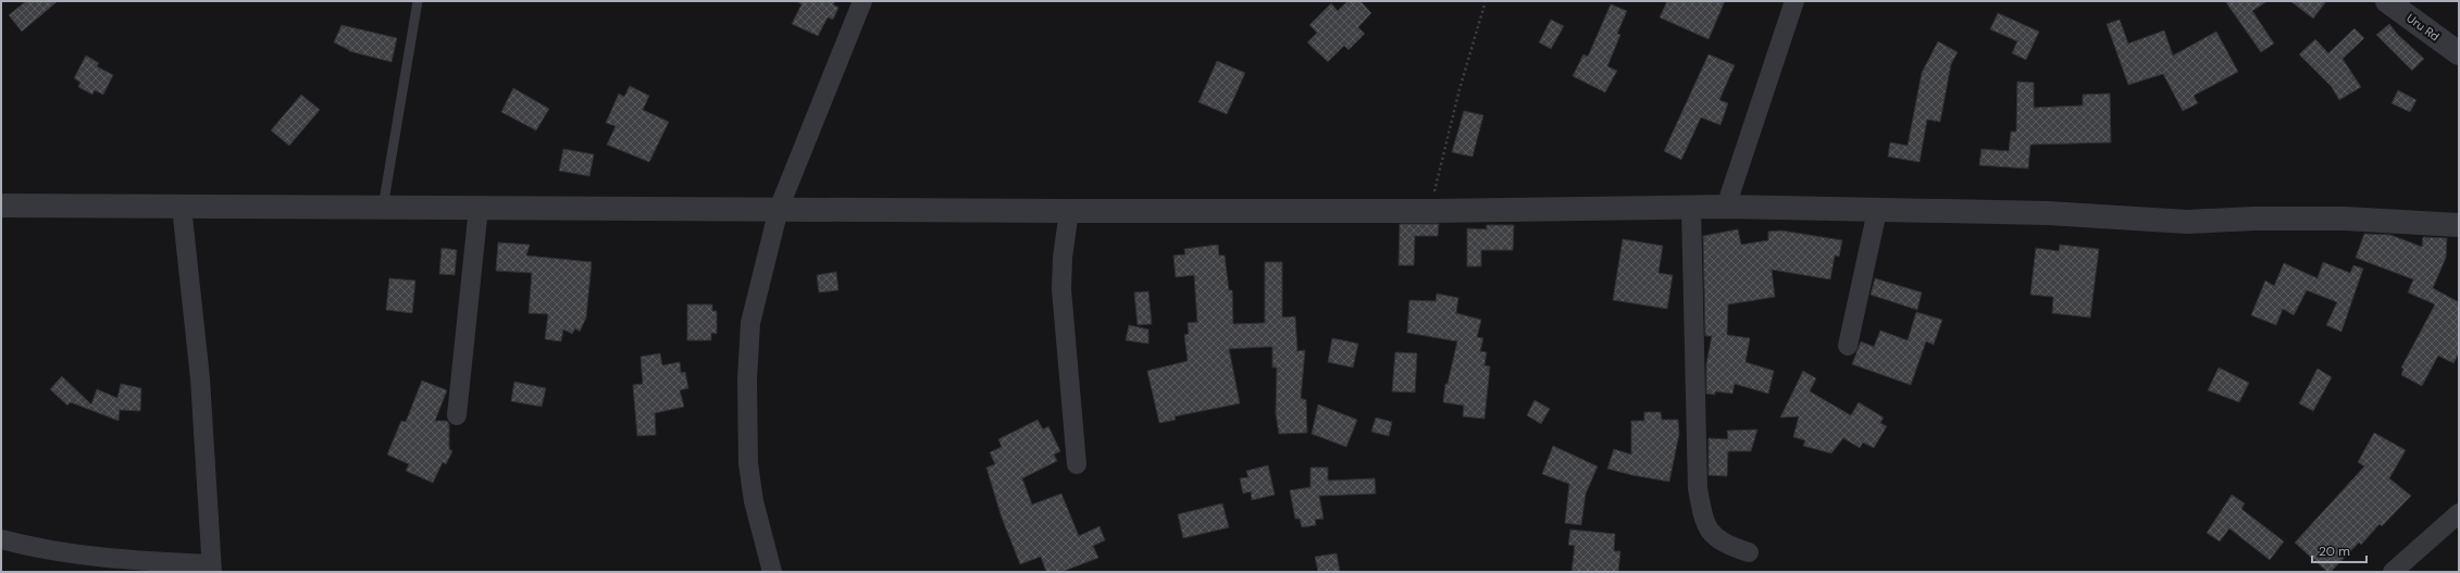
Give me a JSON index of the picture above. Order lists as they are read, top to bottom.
{
  "streets": {
    "street": ["Uru Rd"]
  },
  "scale_bar": "20 m"
}
